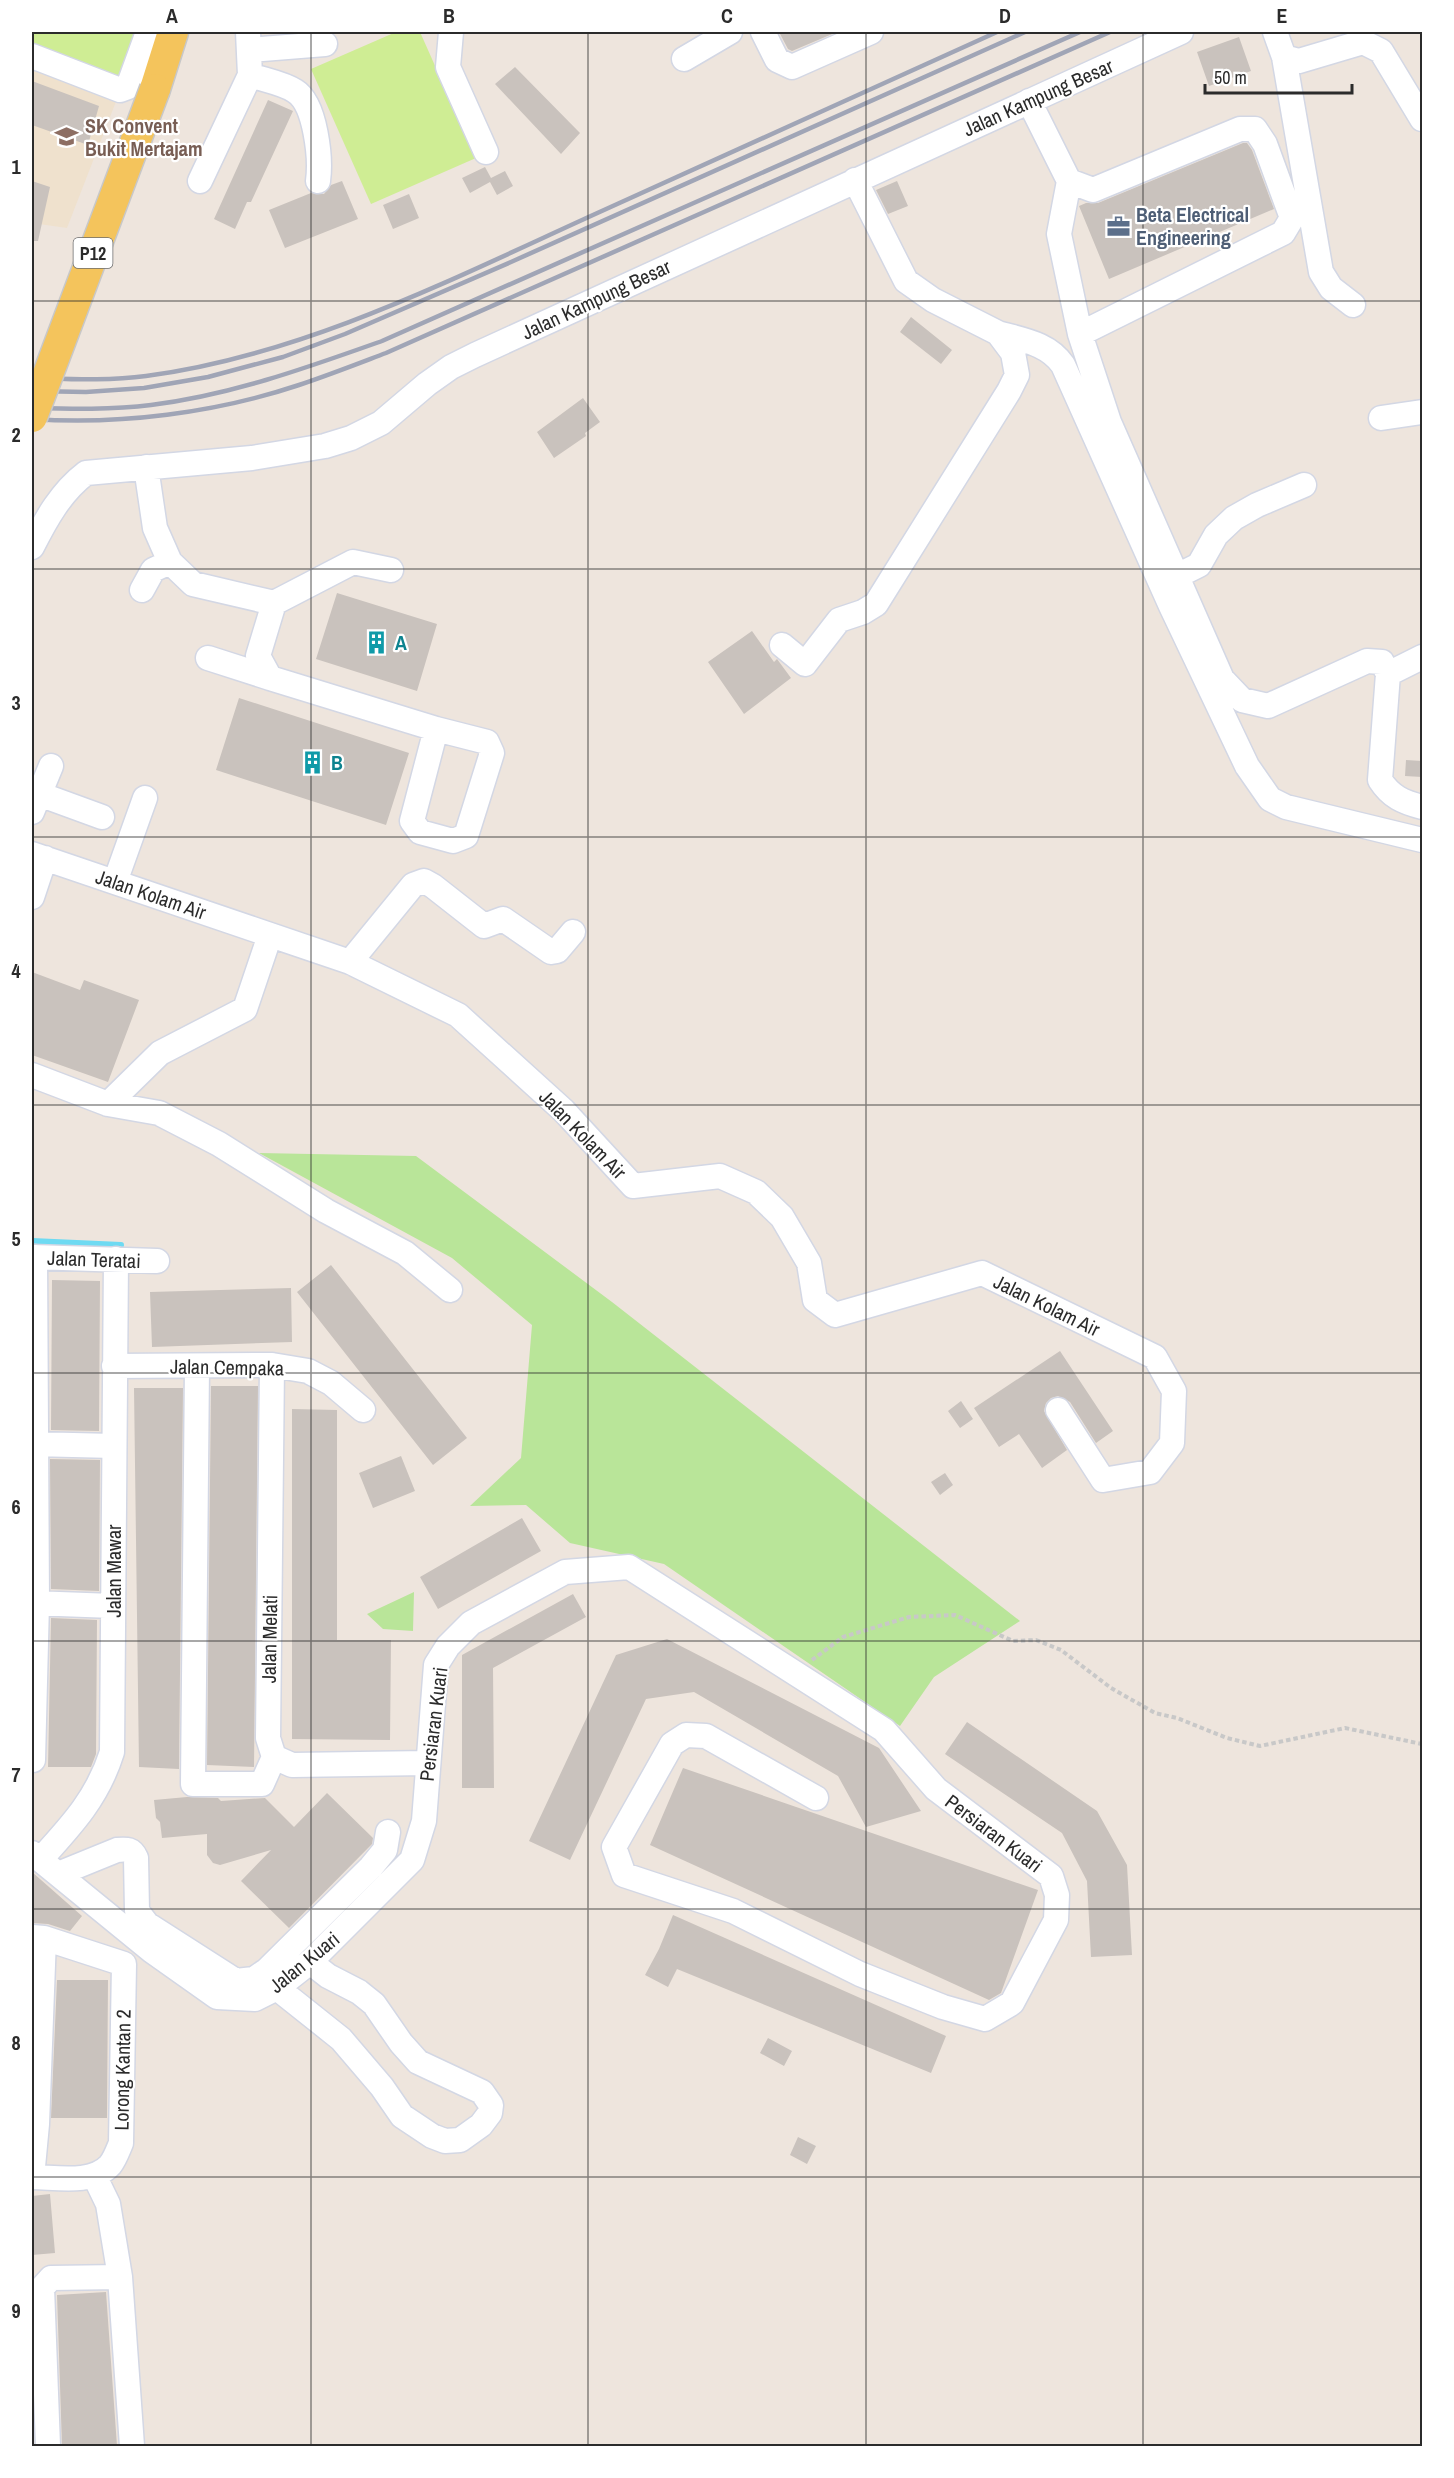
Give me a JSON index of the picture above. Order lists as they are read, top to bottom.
{
  "streets": {
    "main road": ["P12"],
    "street": [
      "Jalan Kampung Besar",
      "Jalan Kolam Air",
      "Jalan Teratai",
      "Jalan Cempaka",
      "Jalan Mawar",
      "Jalan Melati",
      "Persiaran Kuari",
      "Jalan Kuari",
      "Lorong Kantan 2"
    ]
  },
  "crossings": [
    ["Jalan Teratai", "Jalan Mawar"],
    ["Jalan Cempaka", "Jalan Mawar"],
    ["Jalan Cempaka", "Jalan Melati"],
    ["Jalan Mawar", "Jalan Kuari"],
    ["Persiaran Kuari", "Jalan Kuari"]
  ],
  "places": {
    "school or university": ["SK Convent Bukit Mertajam"],
    "office": ["Beta Electrical Engineering"],
    "building": ["A", "B"]
  },
  "scale_bar": "50 m",
  "grid": {
    "columns": [
      "A",
      "B",
      "C",
      "D",
      "E"
    ],
    "rows": [
      "1",
      "2",
      "3",
      "4",
      "5",
      "6",
      "7",
      "8",
      "9"
    ]
  }
}
